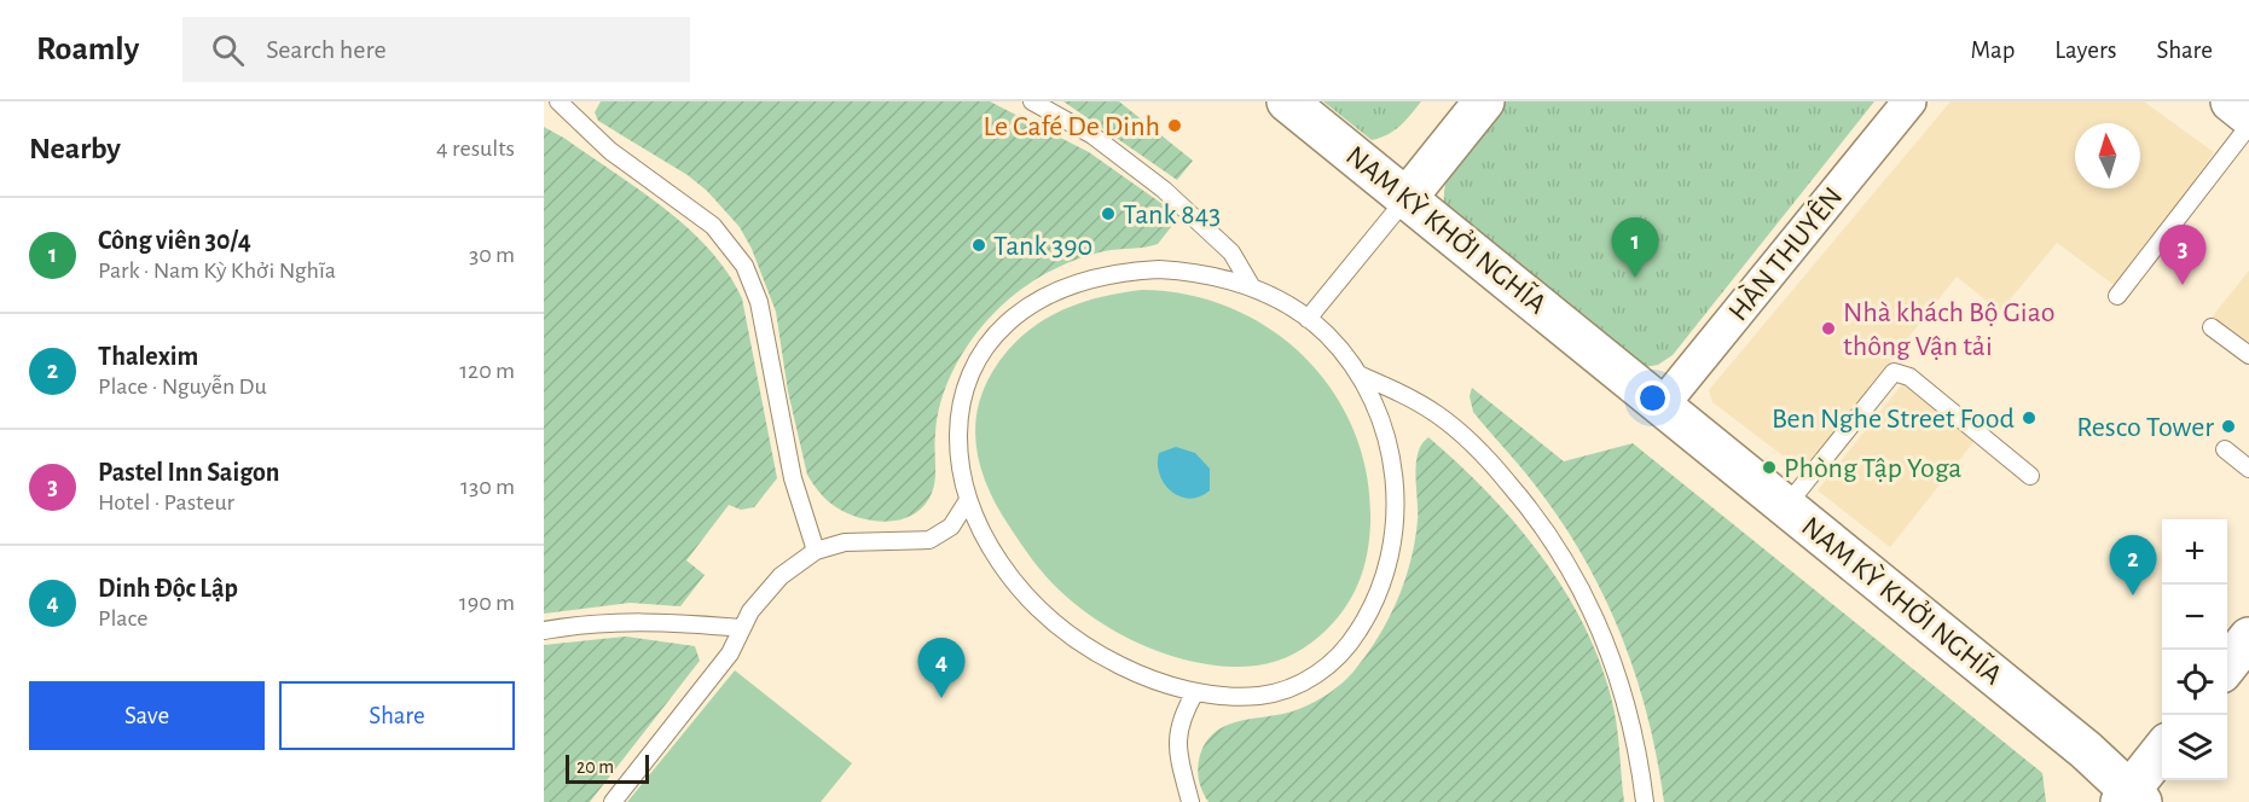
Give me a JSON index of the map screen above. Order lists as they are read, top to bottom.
{
  "streets": {
    "main road": ["NAM KỲ KHỞI NGHĨA"],
    "street": ["HÀN THUYÊN"]
  },
  "crossings": [
    ["NAM KỲ KHỞI NGHĨA", "HÀN THUYÊN"]
  ],
  "places": [
    "Le Café De Dinh",
    "Tank 843",
    "Tank 390",
    "Nhà khách Bộ Giao thông Vận tải",
    "Ben Nghe Street Food",
    "Resco Tower",
    "Phòng Tập Yoga"
  ],
  "scale_bar": "20 m",
  "north": "top",
  "page": {
    "header": "Roamly",
    "search": "Search here",
    "nav": ["Map", "Layers", "Share"],
    "heading": ["Nearby", "4 results"],
    "list": [
      {
        "mark": "1",
        "name": "Công viên 30/4",
        "note": "Park · Nam Kỳ Khởi Nghĩa",
        "value": "30 m"
      },
      {
        "mark": "2",
        "name": "Thalexim",
        "note": "Place · Nguyễn Du",
        "value": "120 m"
      },
      {
        "mark": "3",
        "name": "Pastel Inn Saigon",
        "note": "Hotel · Pasteur",
        "value": "130 m"
      },
      {
        "mark": "4",
        "name": "Dinh Độc Lập",
        "note": "Place",
        "value": "190 m"
      }
    ],
    "pins": [
      "1",
      "3",
      "2",
      "4"
    ],
    "map_buttons": ["+", "−"],
    "buttons": ["Save", "Share"],
    "scale": "20 m"
  }
}
